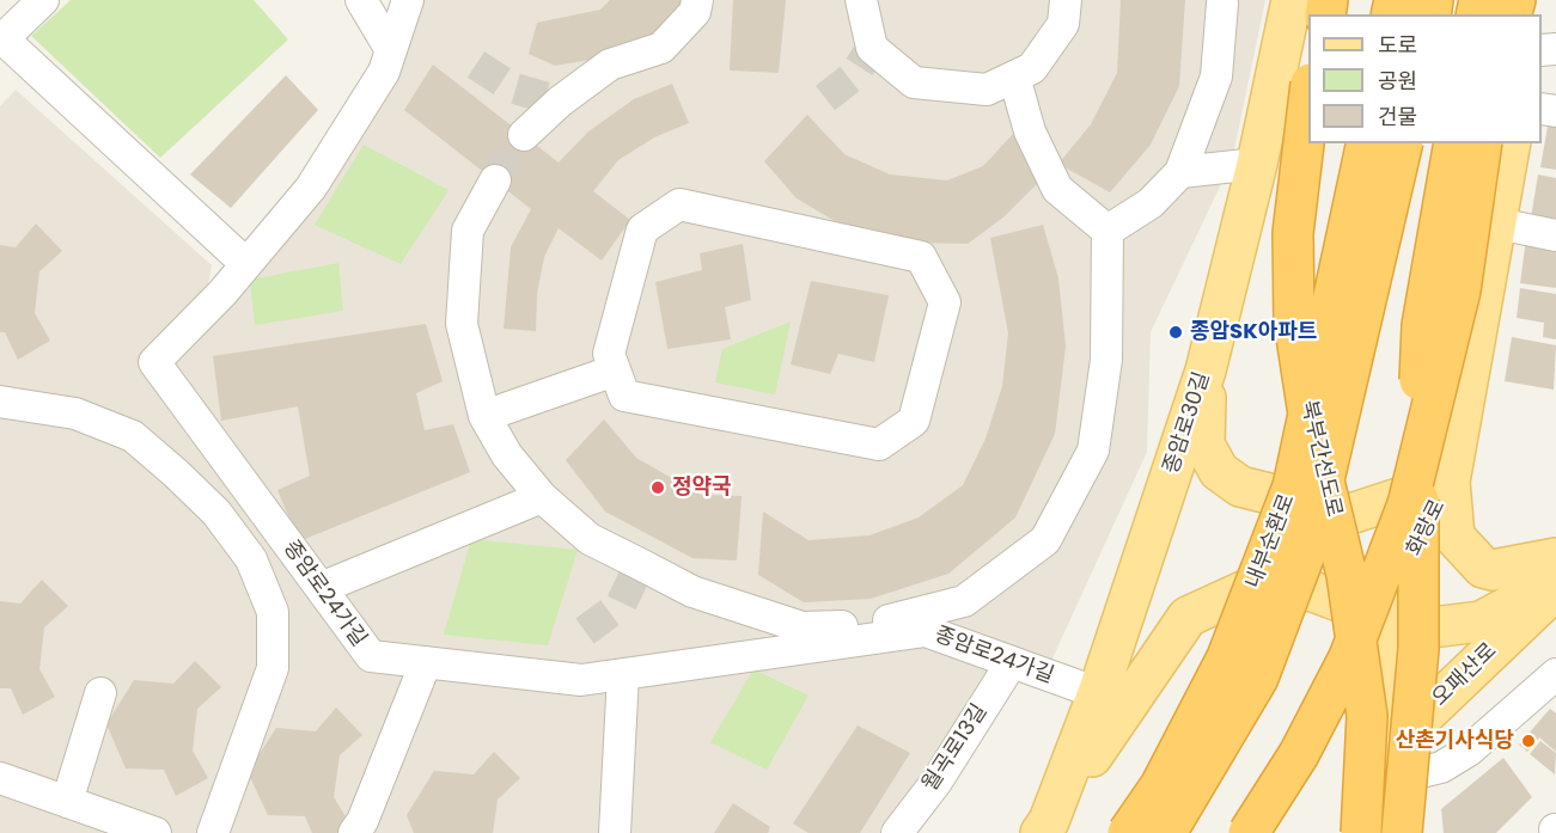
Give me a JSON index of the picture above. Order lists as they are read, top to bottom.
{
  "streets": {
    "highway": ["북부간선도로", "내부순환로"],
    "main road": ["종암로30길", "화랑로", "오패산로"],
    "street": ["종암로24가길", "월곡로13길"]
  },
  "crossings": [
    ["종암로30길", "종암로24가길"],
    ["화랑로", "오패산로"],
    ["종암로24가길", "월곡로13길"]
  ],
  "places": ["종암SK아파트", "정약국", "산촌기사식당"],
  "legend": ["도로", "공원", "건물"]
}
